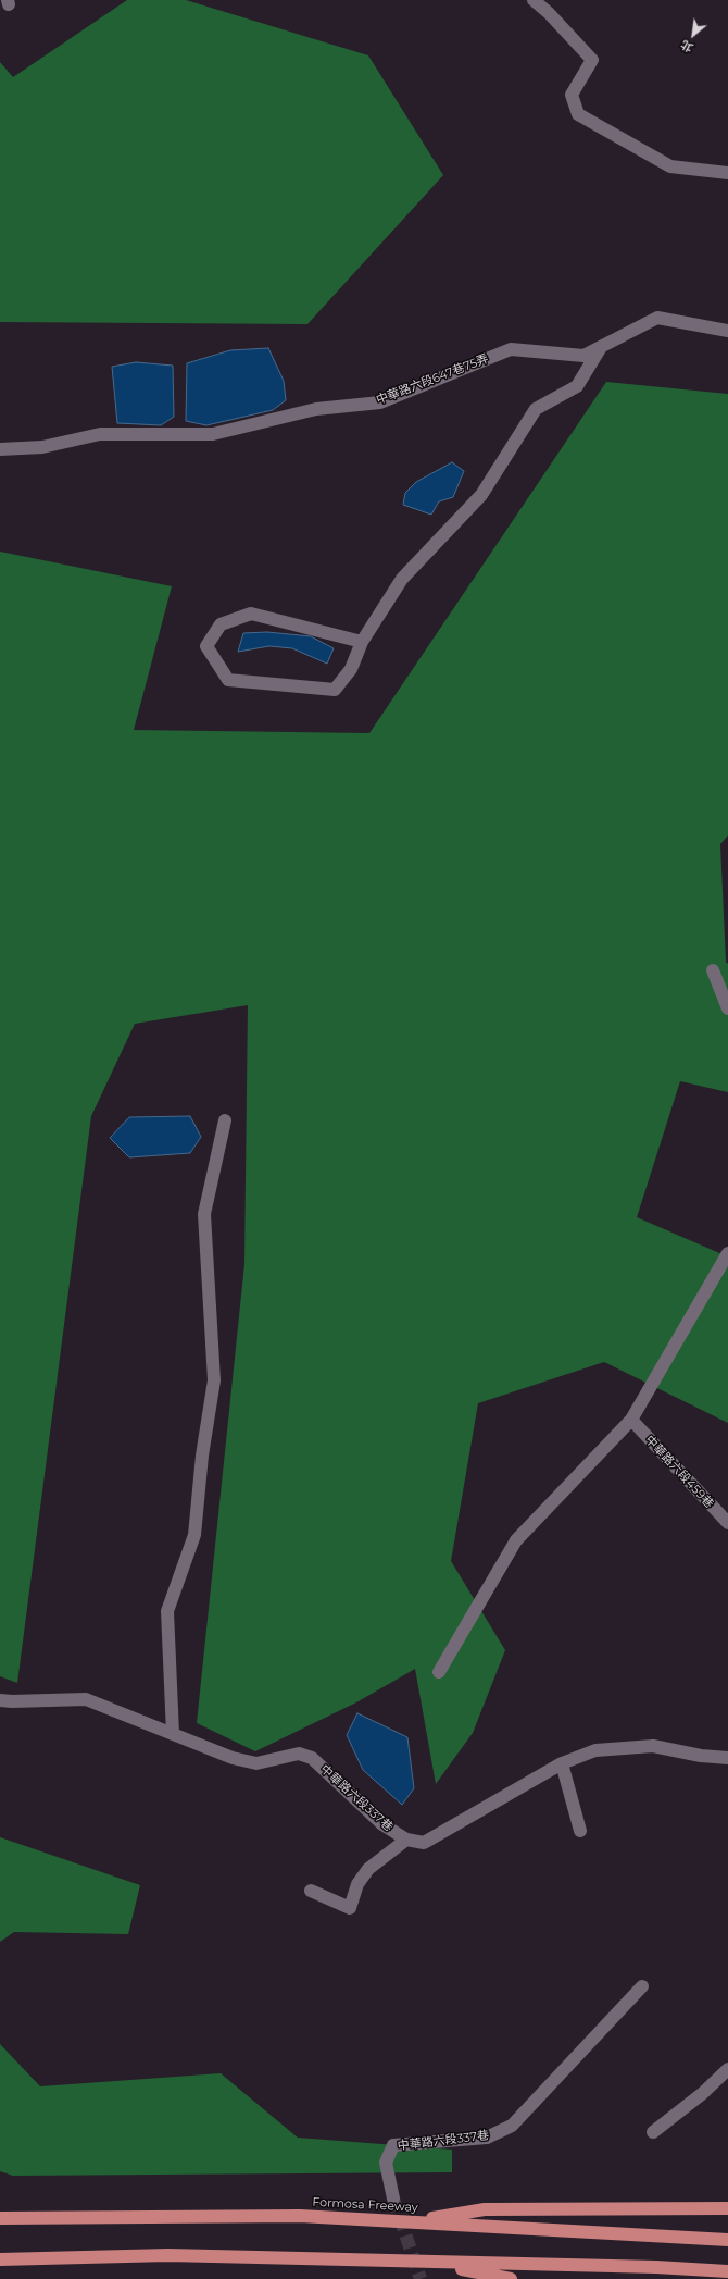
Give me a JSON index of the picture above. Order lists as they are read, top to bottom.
{
  "streets": {
    "highway": ["Formosa Freeway"],
    "lane": ["中華路六段647巷75弄", "中華路六段459巷", "中華路六段337巷"]
  },
  "north": "bottom left"
}
